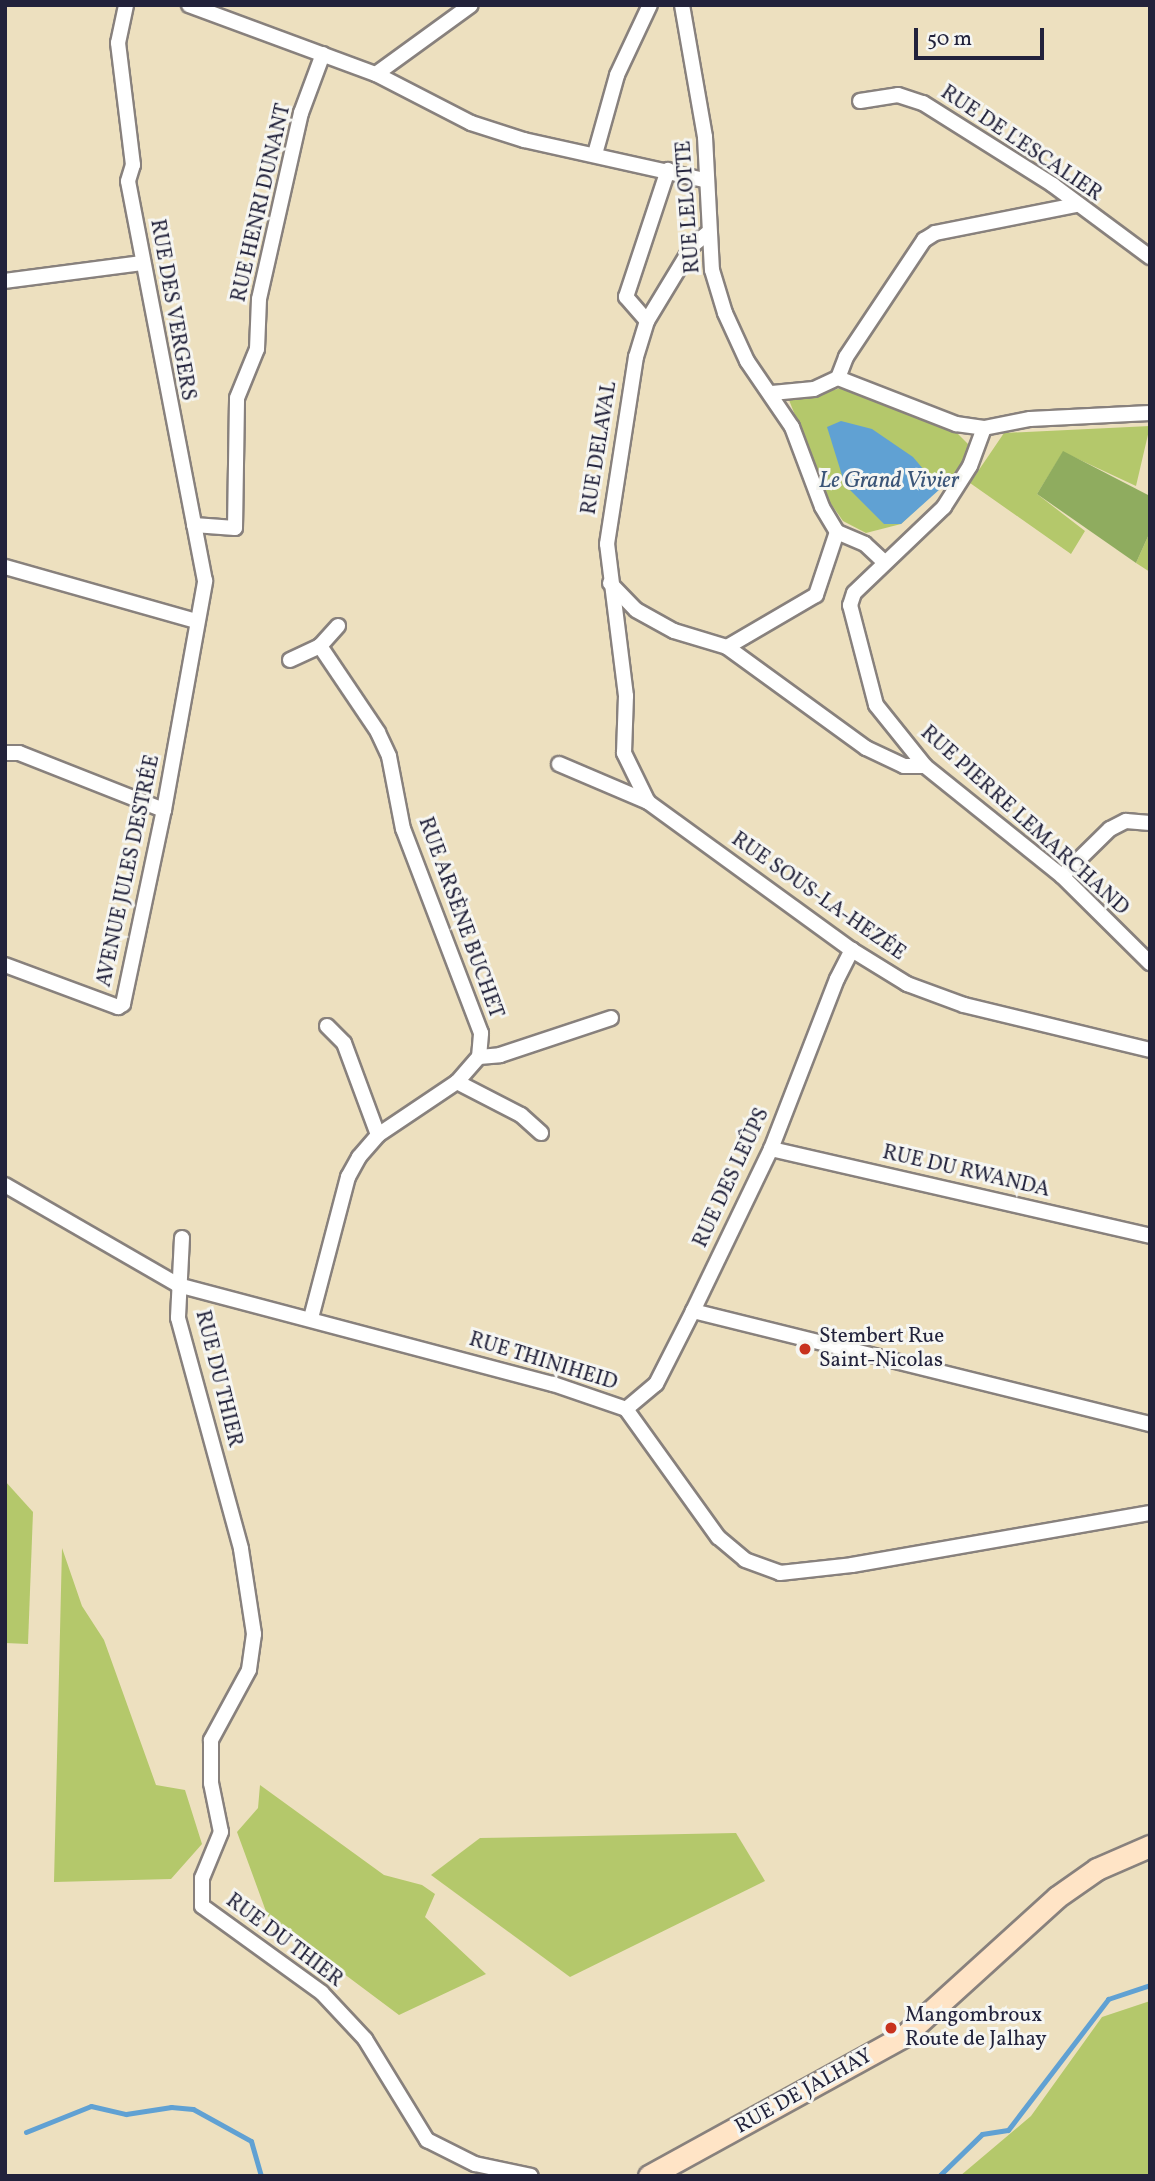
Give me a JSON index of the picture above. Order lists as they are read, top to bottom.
{
  "streets": {
    "main road": ["RUE DE JALHAY"],
    "street": [
      "RUE DE L'ESCALIER",
      "RUE HENRI DUNANT",
      "RUE LELOTTE",
      "RUE DES VERGERS",
      "RUE DELAVAL",
      "RUE PIERRE LEMARCHAND",
      "AVENUE JULES DESTRÉE",
      "RUE SOUS-LA-HEZÉE",
      "RUE ARSÈNE BUCHET",
      "RUE DU RWANDA",
      "RUE DES LEÛPS",
      "RUE THINIHEID",
      "RUE DU THIER"
    ]
  },
  "crossings": [
    ["RUE HENRI DUNANT", "RUE DES VERGERS"],
    ["RUE LELOTTE", "RUE DELAVAL"],
    ["RUE DES VERGERS", "AVENUE JULES DESTRÉE"],
    ["RUE DELAVAL", "RUE SOUS-LA-HEZÉE"],
    ["RUE SOUS-LA-HEZÉE", "RUE DES LEÛPS"],
    ["RUE DU RWANDA", "RUE DES LEÛPS"],
    ["RUE DES LEÛPS", "RUE THINIHEID"],
    ["RUE THINIHEID", "RUE DU THIER"]
  ],
  "water": ["Le Grand Vivier"],
  "places": ["Stembert Rue Saint-Nicolas", "Mangombroux Route de Jalhay"],
  "scale_bar": "50 m"
}
